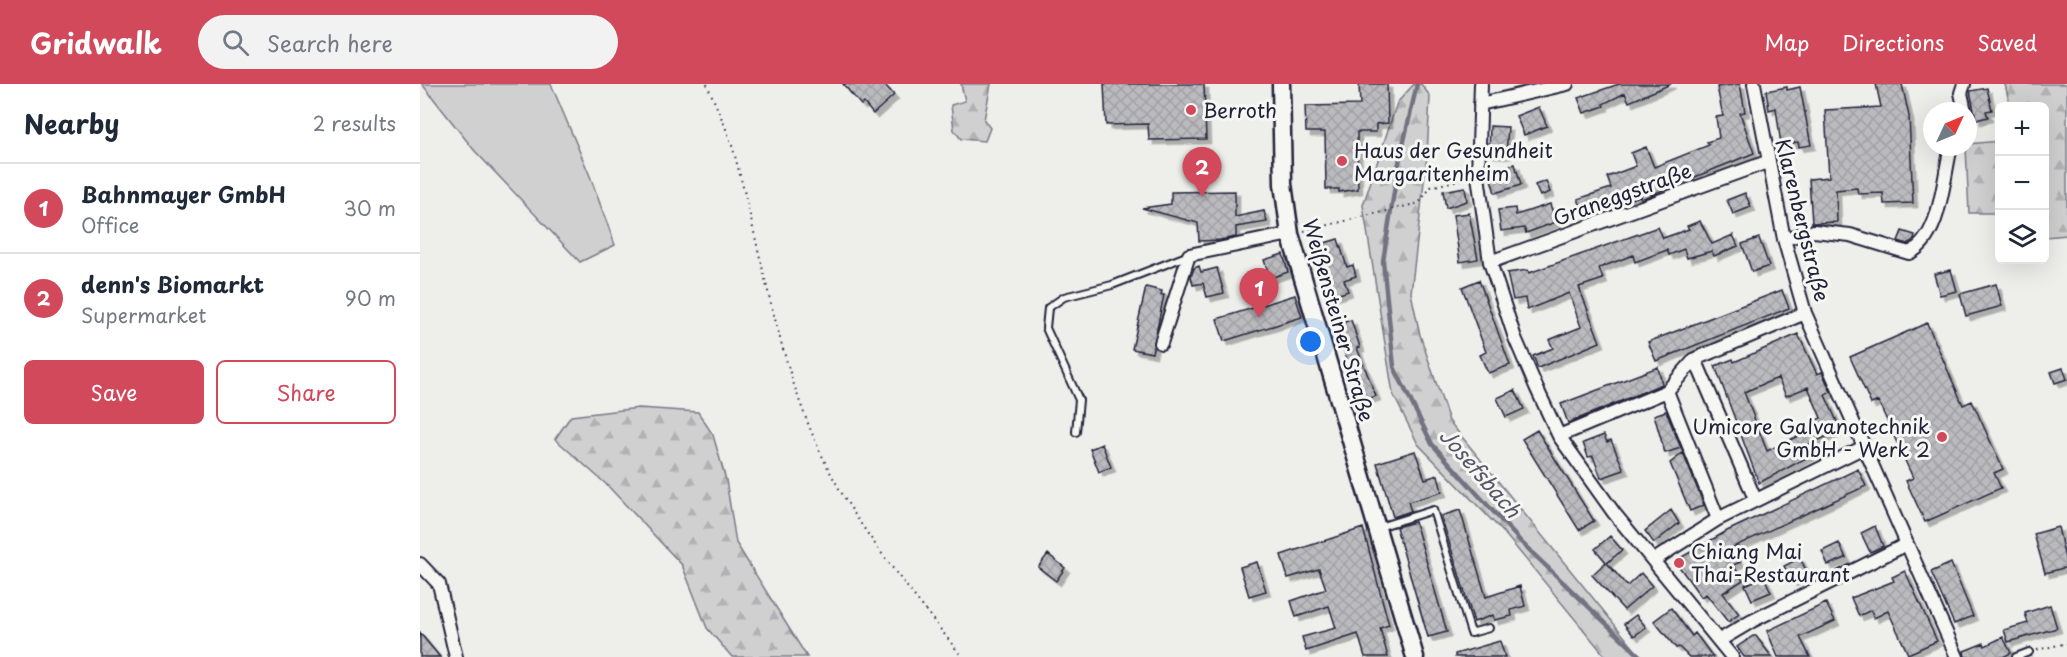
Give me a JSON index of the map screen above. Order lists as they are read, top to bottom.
{
  "streets": {
    "main road": ["Weißensteiner Straße"],
    "street": ["Graneggstraße", "Klarenbergstraße"]
  },
  "crossings": [
    ["Graneggstraße", "Klarenbergstraße"]
  ],
  "water": ["Josefsbach"],
  "places": [
    "Berroth",
    "Haus der Gesundheit Margaritenheim",
    "Umicore Galvanotechnik GmbH - Werk 2",
    "Chiang Mai Thai-Restaurant"
  ],
  "north": "top right",
  "page": {
    "header": "Gridwalk",
    "search": "Search here",
    "nav": ["Map", "Directions", "Saved"],
    "heading": ["Nearby", "2 results"],
    "map_buttons": ["+", "−"],
    "pins": ["2", "1"],
    "list": [
      {
        "mark": "1",
        "name": "Bahnmayer GmbH",
        "note": "Office",
        "value": "30 m"
      },
      {
        "mark": "2",
        "name": "denn's Biomarkt",
        "note": "Supermarket",
        "value": "90 m"
      }
    ],
    "buttons": ["Save", "Share"]
  }
}
